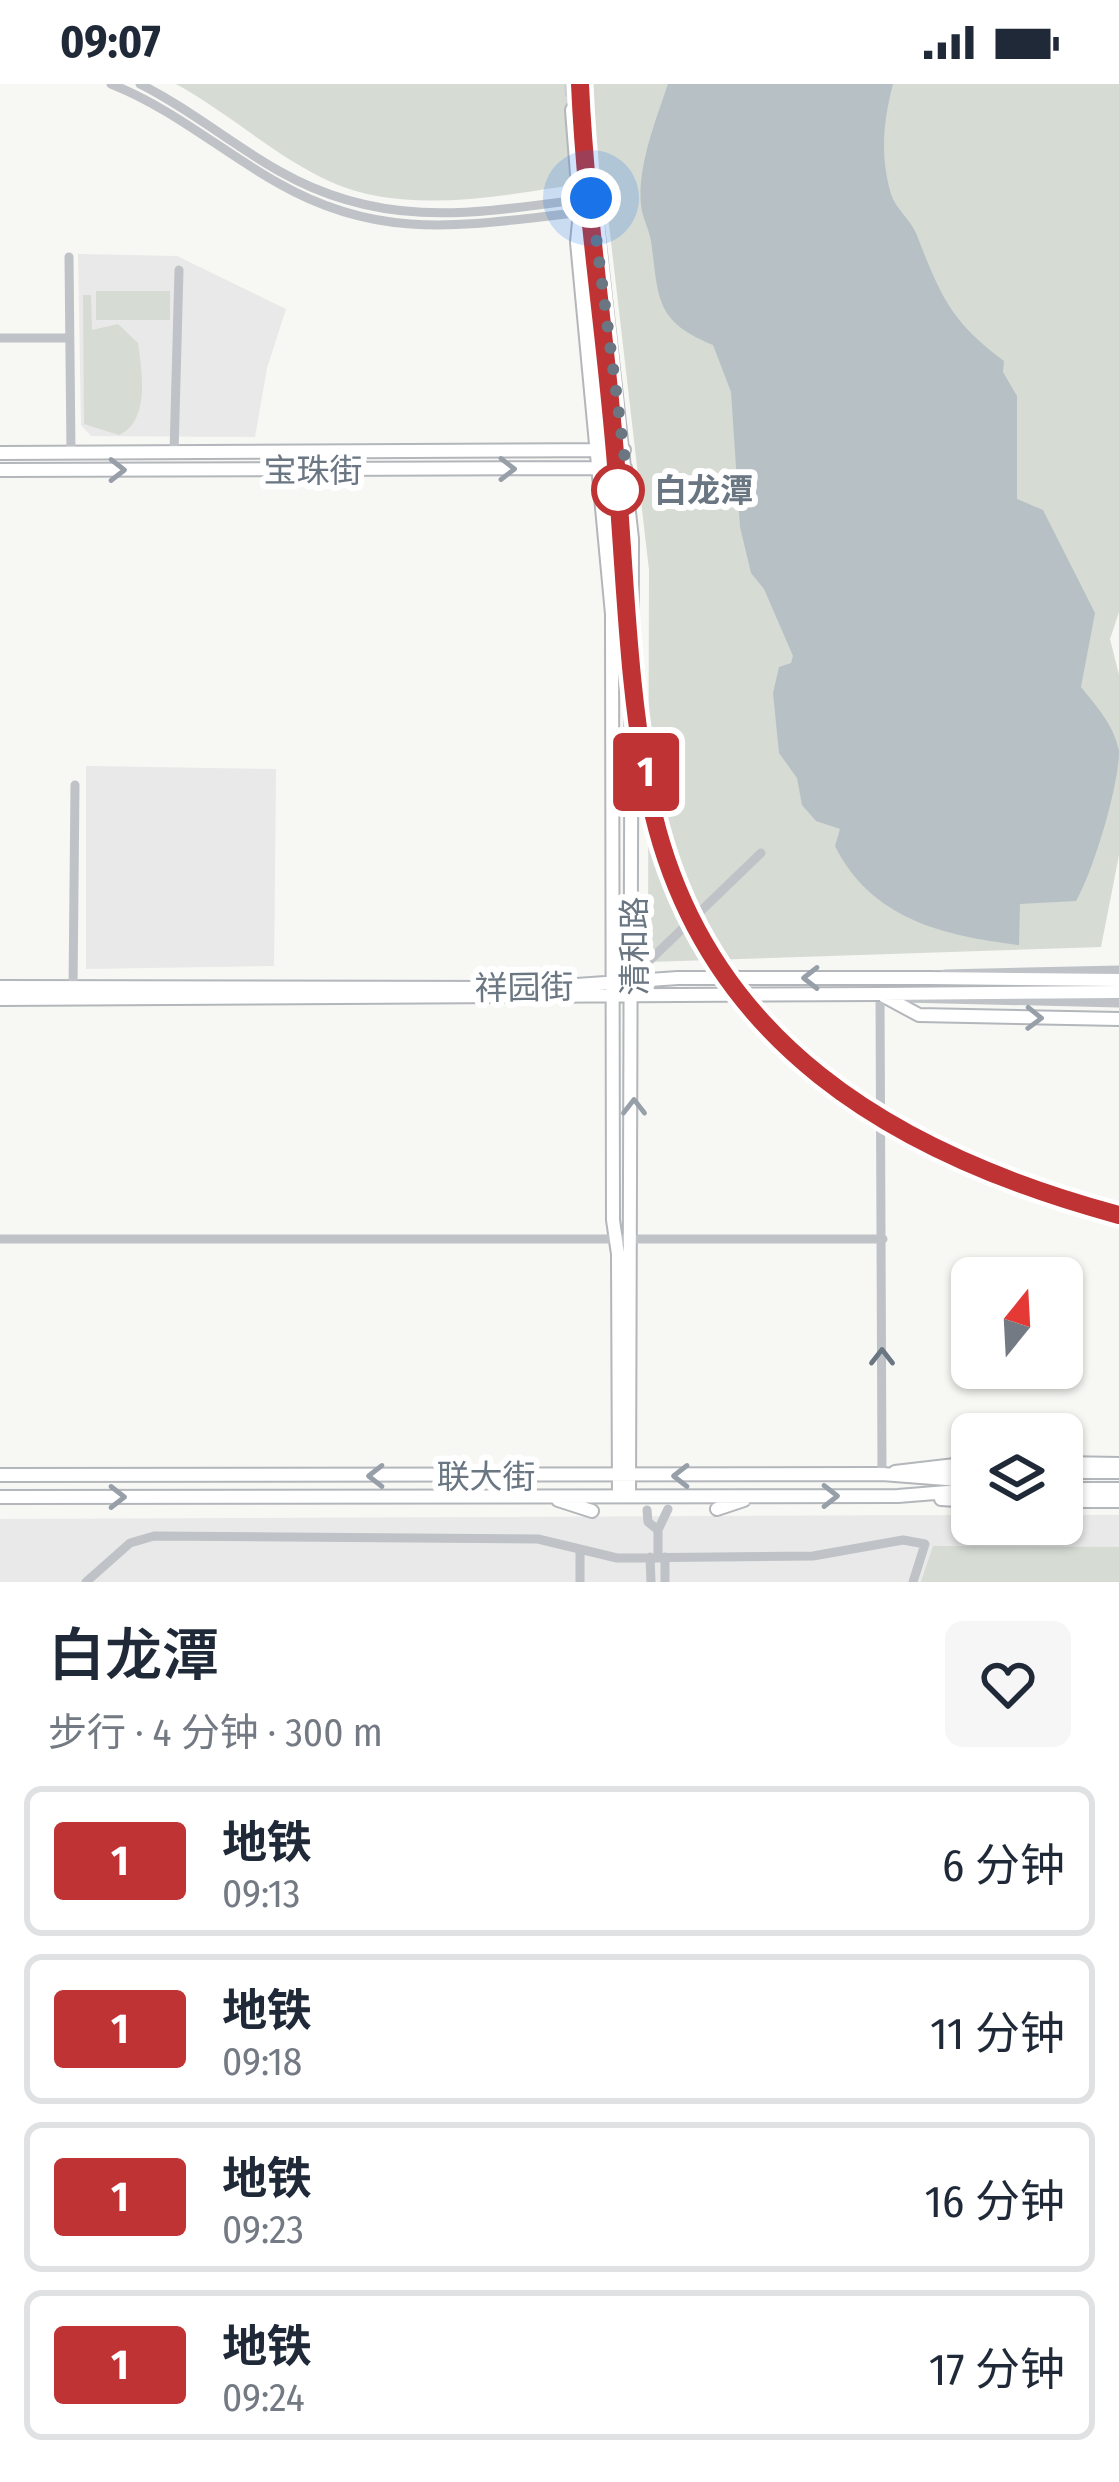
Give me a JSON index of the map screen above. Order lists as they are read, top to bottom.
{
  "streets": {
    "main road": [
      "宝珠街",
      "清和路",
      "祥园街",
      "联大街"
    ]
  },
  "crossings": [
    ["宝珠街", "清和路"],
    ["清和路", "祥园街"],
    ["清和路", "联大街"]
  ],
  "places": ["白龙潭"],
  "lines": ["metro line 1"],
  "north": "top",
  "page": {
    "status": "09:07",
    "on_map": "1",
    "heading": ["白龙潭", "步行 · 4 分钟 · 300 m"],
    "list": [
      {
        "mark": "1",
        "name": "地铁",
        "note": "09:13",
        "value": "6 分钟"
      },
      {
        "mark": "1",
        "name": "地铁",
        "note": "09:18",
        "value": "11 分钟"
      },
      {
        "mark": "1",
        "name": "地铁",
        "note": "09:23",
        "value": "16 分钟"
      },
      {
        "mark": "1",
        "name": "地铁",
        "note": "09:24",
        "value": "17 分钟"
      }
    ]
  }
}
